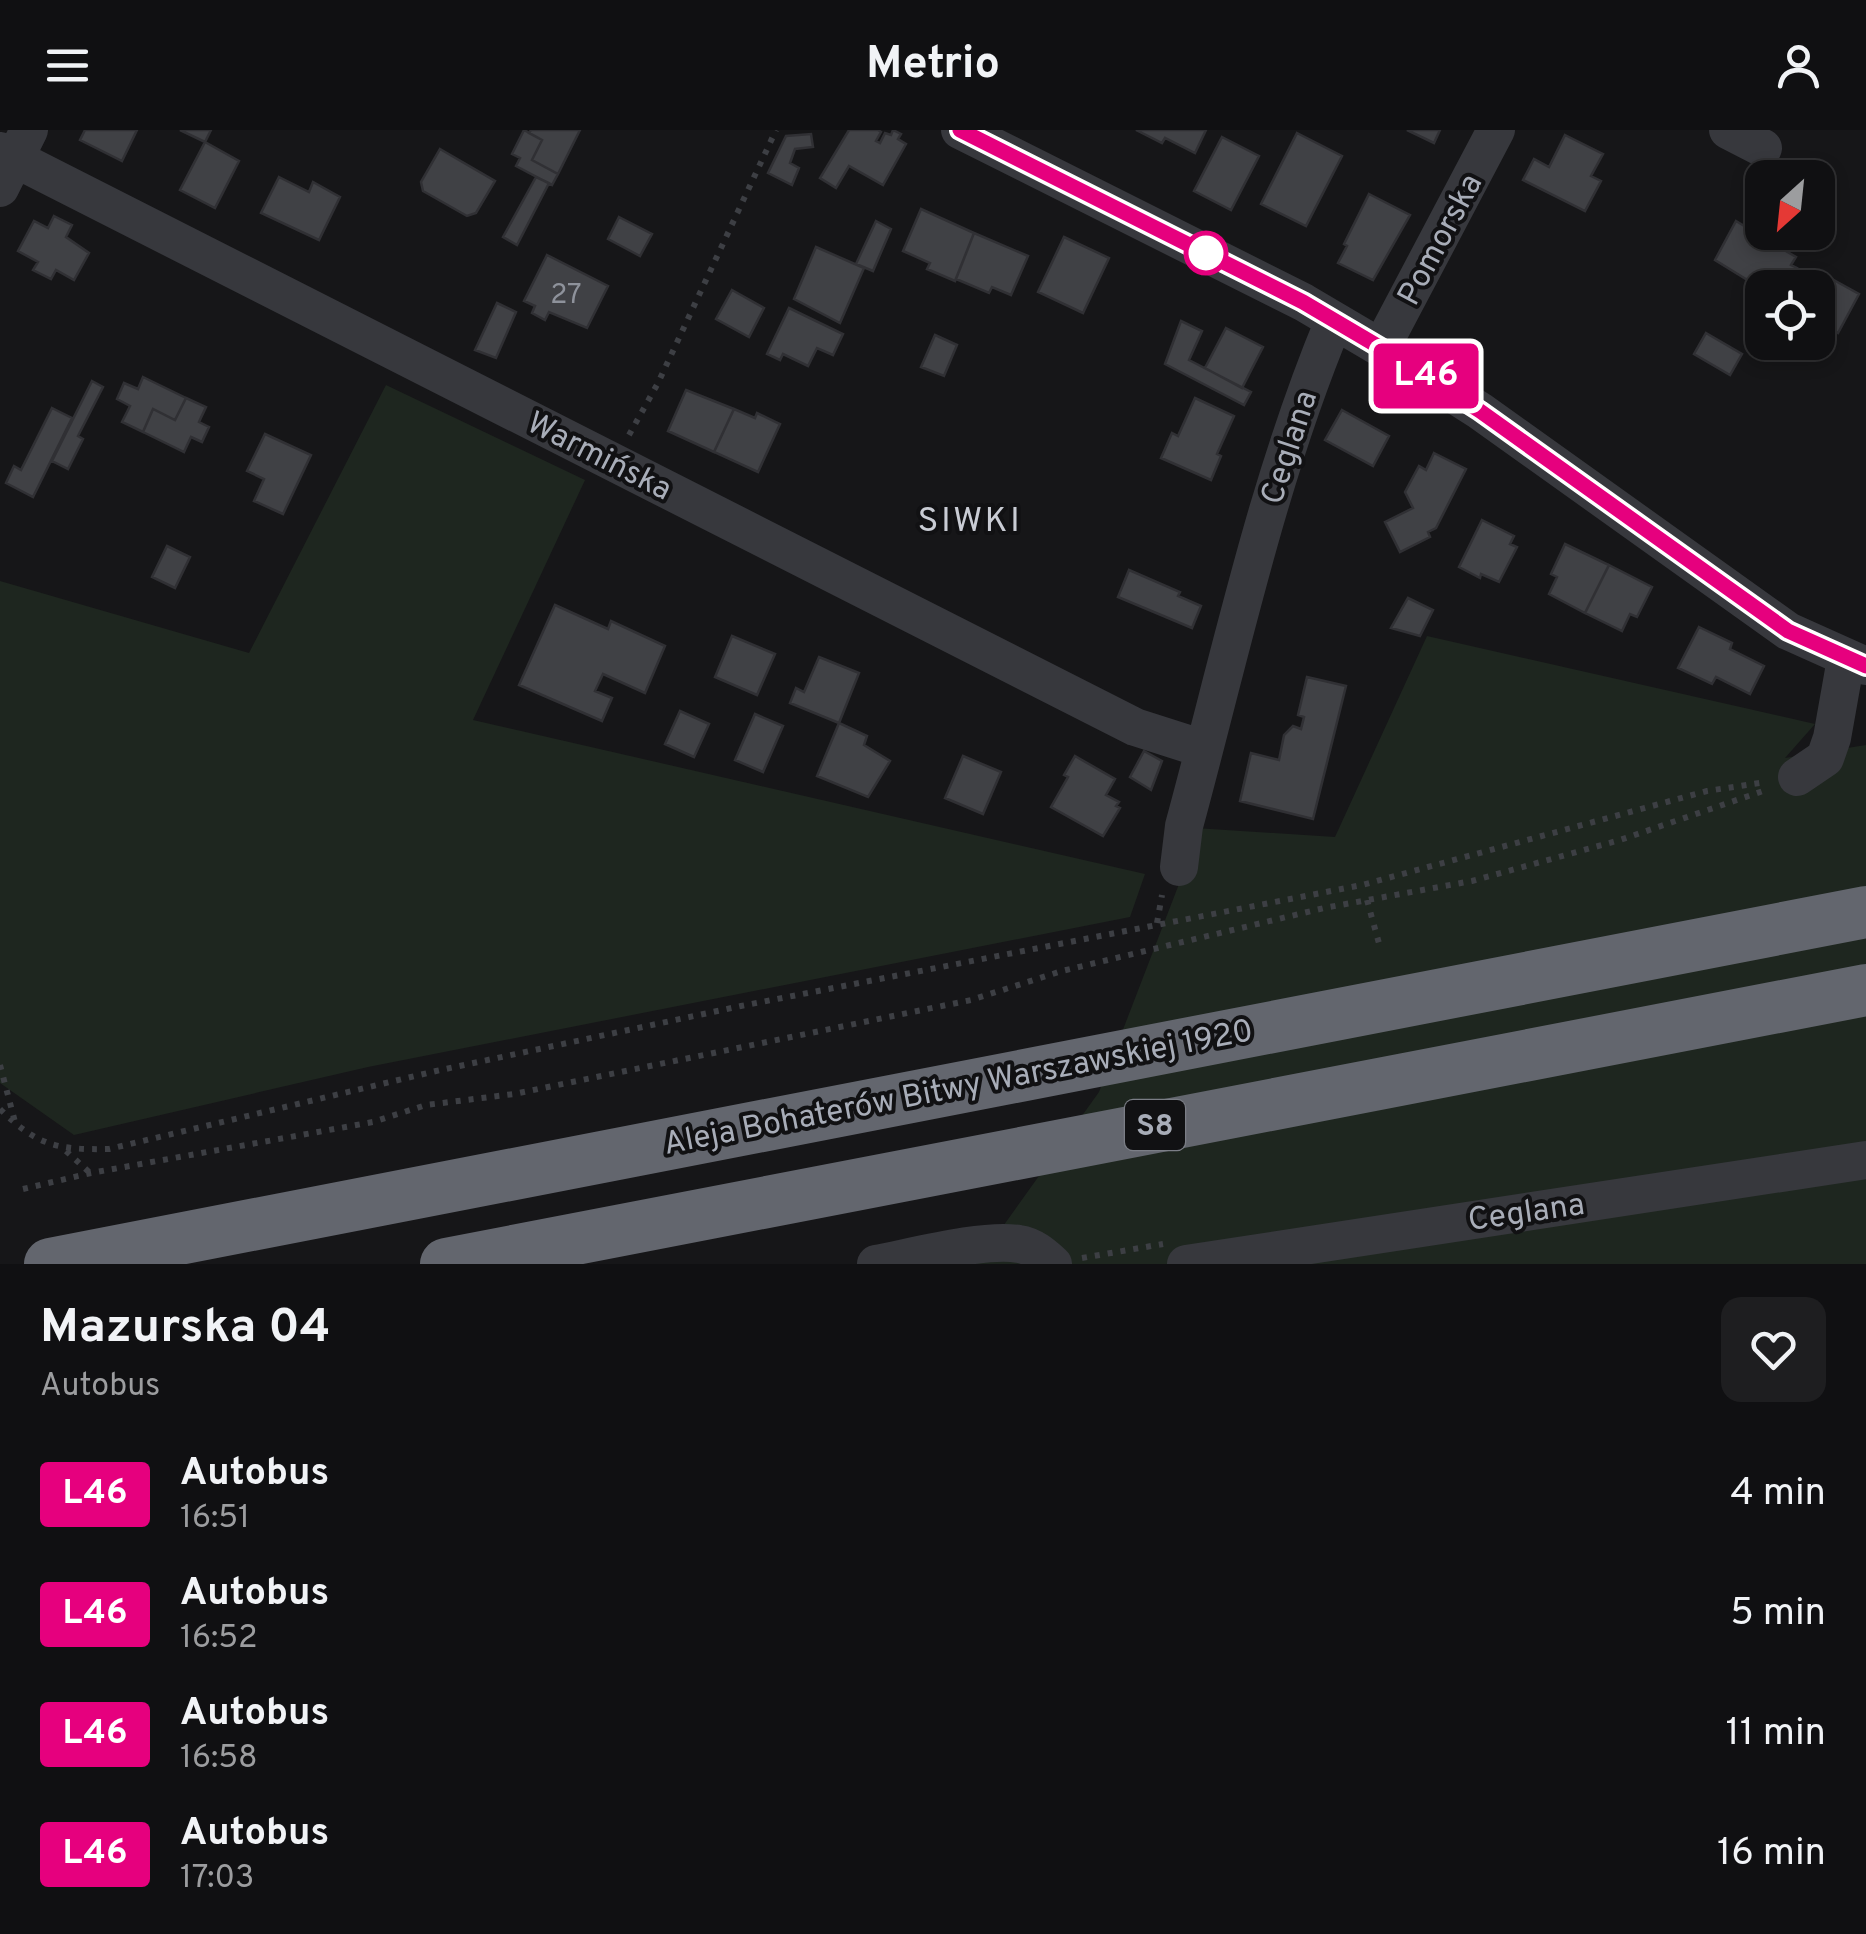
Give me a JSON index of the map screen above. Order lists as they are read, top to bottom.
{
  "streets": {
    "highway": ["Aleja Bohaterów Bitwy Warszawskiej 1920", "S8"],
    "street": ["Pomorska", "Ceglana", "Warmińska"]
  },
  "crossings": [
    ["Ceglana", "Warmińska"]
  ],
  "districts": ["SIWKI"],
  "lines": ["bus line L46"],
  "house_numbers": ["27"],
  "north": "bottom left",
  "page": {
    "header": "Metrio",
    "on_map": "L46",
    "heading": ["Mazurska 04", "Autobus"],
    "list": [
      {
        "mark": "L46",
        "name": "Autobus",
        "note": "16:51",
        "value": "4 min"
      },
      {
        "mark": "L46",
        "name": "Autobus",
        "note": "16:52",
        "value": "5 min"
      },
      {
        "mark": "L46",
        "name": "Autobus",
        "note": "16:58",
        "value": "11 min"
      },
      {
        "mark": "L46",
        "name": "Autobus",
        "note": "17:03",
        "value": "16 min"
      }
    ]
  }
}
